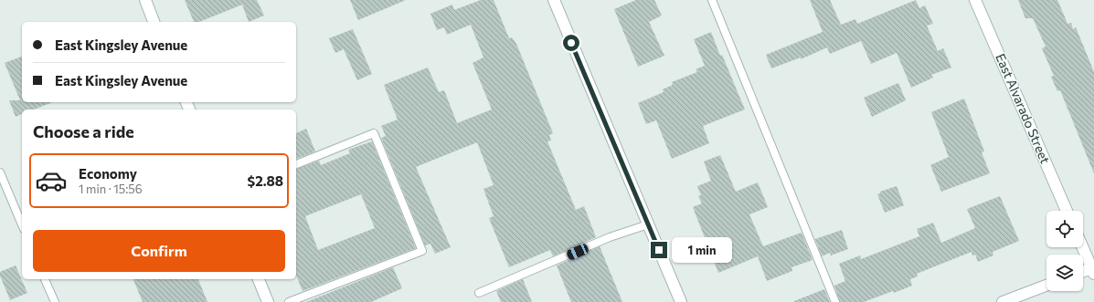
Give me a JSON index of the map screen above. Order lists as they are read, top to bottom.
{
  "streets": {
    "street": ["East Alvarado Street"]
  },
  "page": {
    "banner": ["East Kingsley Avenue", "East Kingsley Avenue"],
    "heading": "Choose a ride",
    "list": [
      {
        "name": "Economy",
        "note": "1 min · 15:56",
        "value": "$2.88"
      }
    ],
    "buttons": "Confirm",
    "bubble": "1 min"
  }
}
